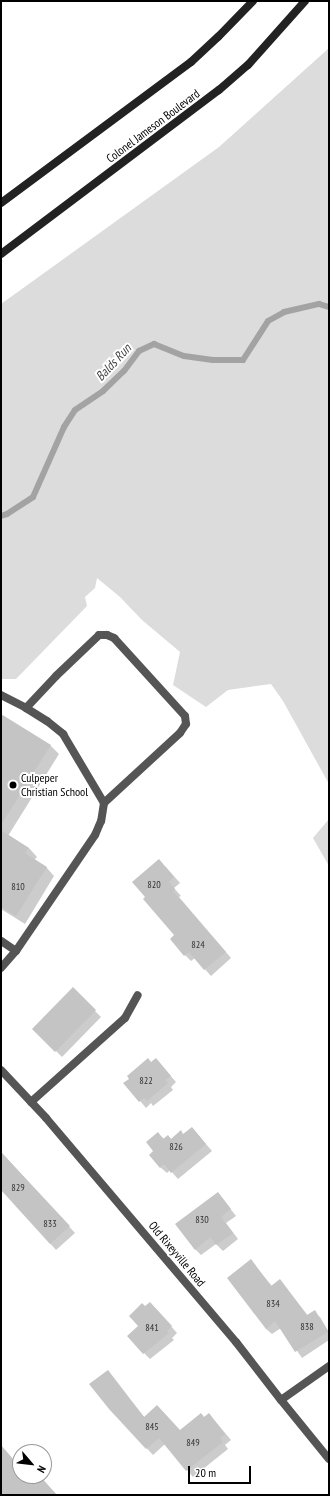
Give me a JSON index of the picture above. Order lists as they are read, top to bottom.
{
  "streets": {
    "main road": ["Colonel Jameson Boulevard"],
    "street": ["Old Rixeyville Road"]
  },
  "water": ["Balds Run"],
  "places": ["Culpeper Christian School"],
  "house_numbers": [
    "820",
    "810",
    "824",
    "822",
    "826",
    "829",
    "830",
    "833",
    "834",
    "838",
    "841",
    "845",
    "849"
  ],
  "scale_bar": "20 m",
  "north": "bottom right"
}
